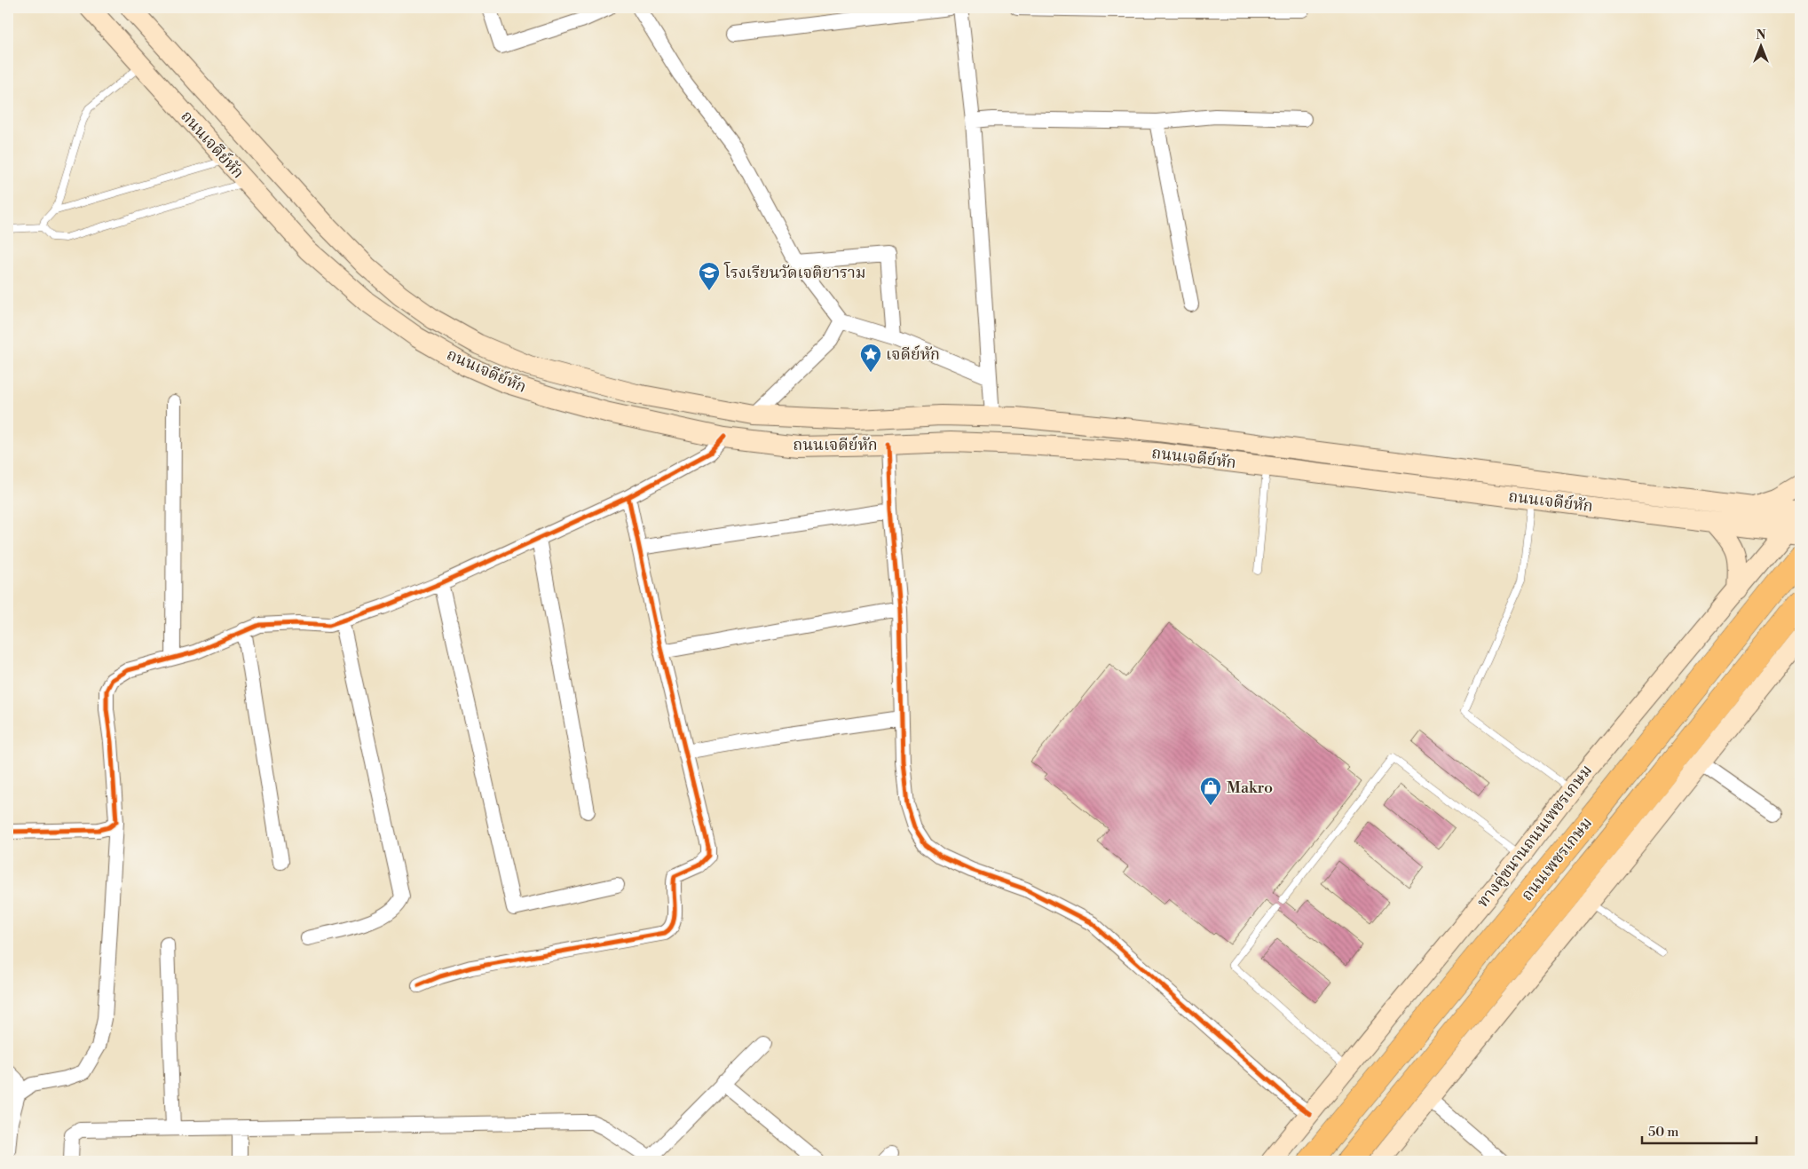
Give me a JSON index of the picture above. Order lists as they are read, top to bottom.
{
  "streets": {
    "highway": ["ถนนเพชรเกษม"],
    "main road": ["ถนนเจดีย์หัก", "ทางคู่ขนานถนนเพชรเกษม"]
  },
  "crossings": [
    ["ถนนเจดีย์หัก", "ทางคู่ขนานถนนเพชรเกษม"]
  ],
  "places": {
    "school or university": ["โรงเรียนวัดเจติยาราม"],
    "place": ["เจดีย์หัก"],
    "shop": ["Makro"]
  },
  "scale_bar": "50 m",
  "north": "top"
}
